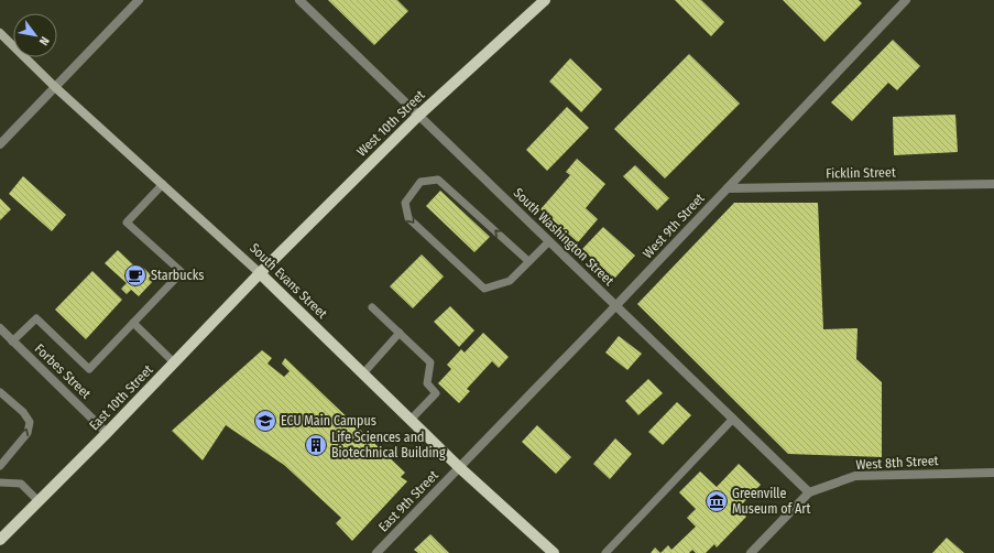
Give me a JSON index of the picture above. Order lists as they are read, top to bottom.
{
  "streets": {
    "main road": ["West 10th Street", "South Evans Street", "East 10th Street"],
    "street": [
      "Ficklin Street",
      "West 9th Street",
      "South Washington Street",
      "Forbes Street",
      "West 8th Street",
      "East 9th Street"
    ]
  },
  "crossings": [
    ["West 10th Street", "South Washington Street"],
    ["West 10th Street", "South Evans Street"],
    ["West 10th Street", "East 10th Street"],
    ["Ficklin Street", "West 9th Street"],
    ["West 9th Street", "South Washington Street"],
    ["West 9th Street", "South Evans Street"],
    ["West 9th Street", "East 9th Street"],
    ["South Washington Street", "West 8th Street"],
    ["South Evans Street", "East 10th Street"],
    ["South Evans Street", "East 9th Street"],
    ["Forbes Street", "East 10th Street"]
  ],
  "places": {
    "cafe": ["Starbucks"],
    "school or university": ["ECU Main Campus"],
    "building": ["Life Sciences and Biotechnical Building"],
    "museum": ["Greenville Museum of Art"]
  },
  "north": "bottom right"
}
